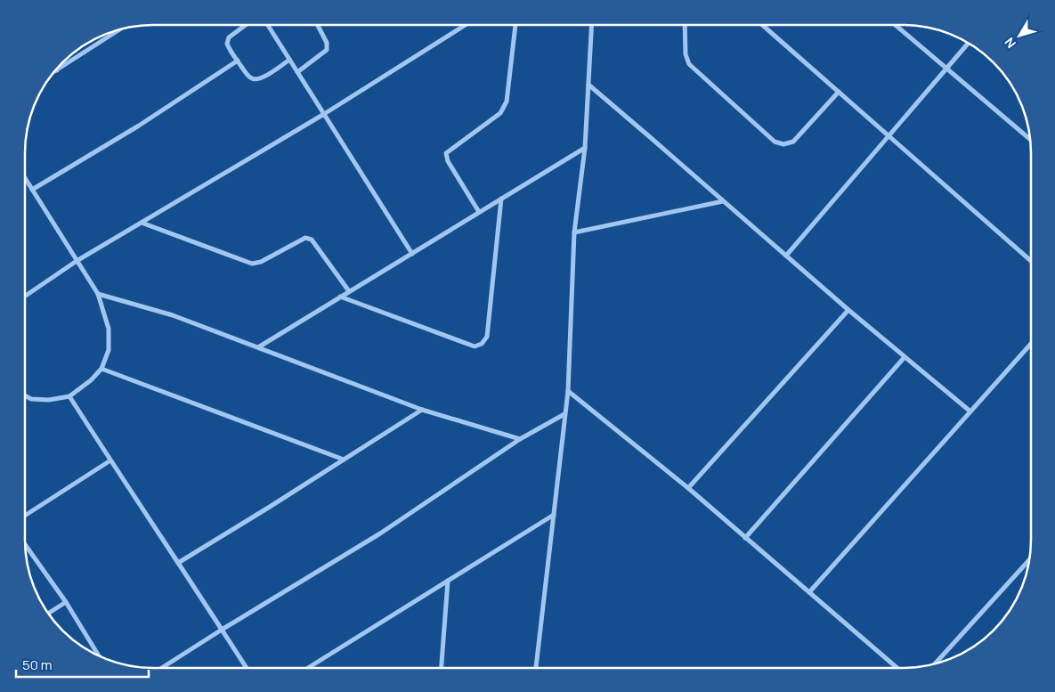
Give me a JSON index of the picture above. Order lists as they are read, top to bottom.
{
  "scale_bar": "50 m",
  "north": "bottom left"
}
